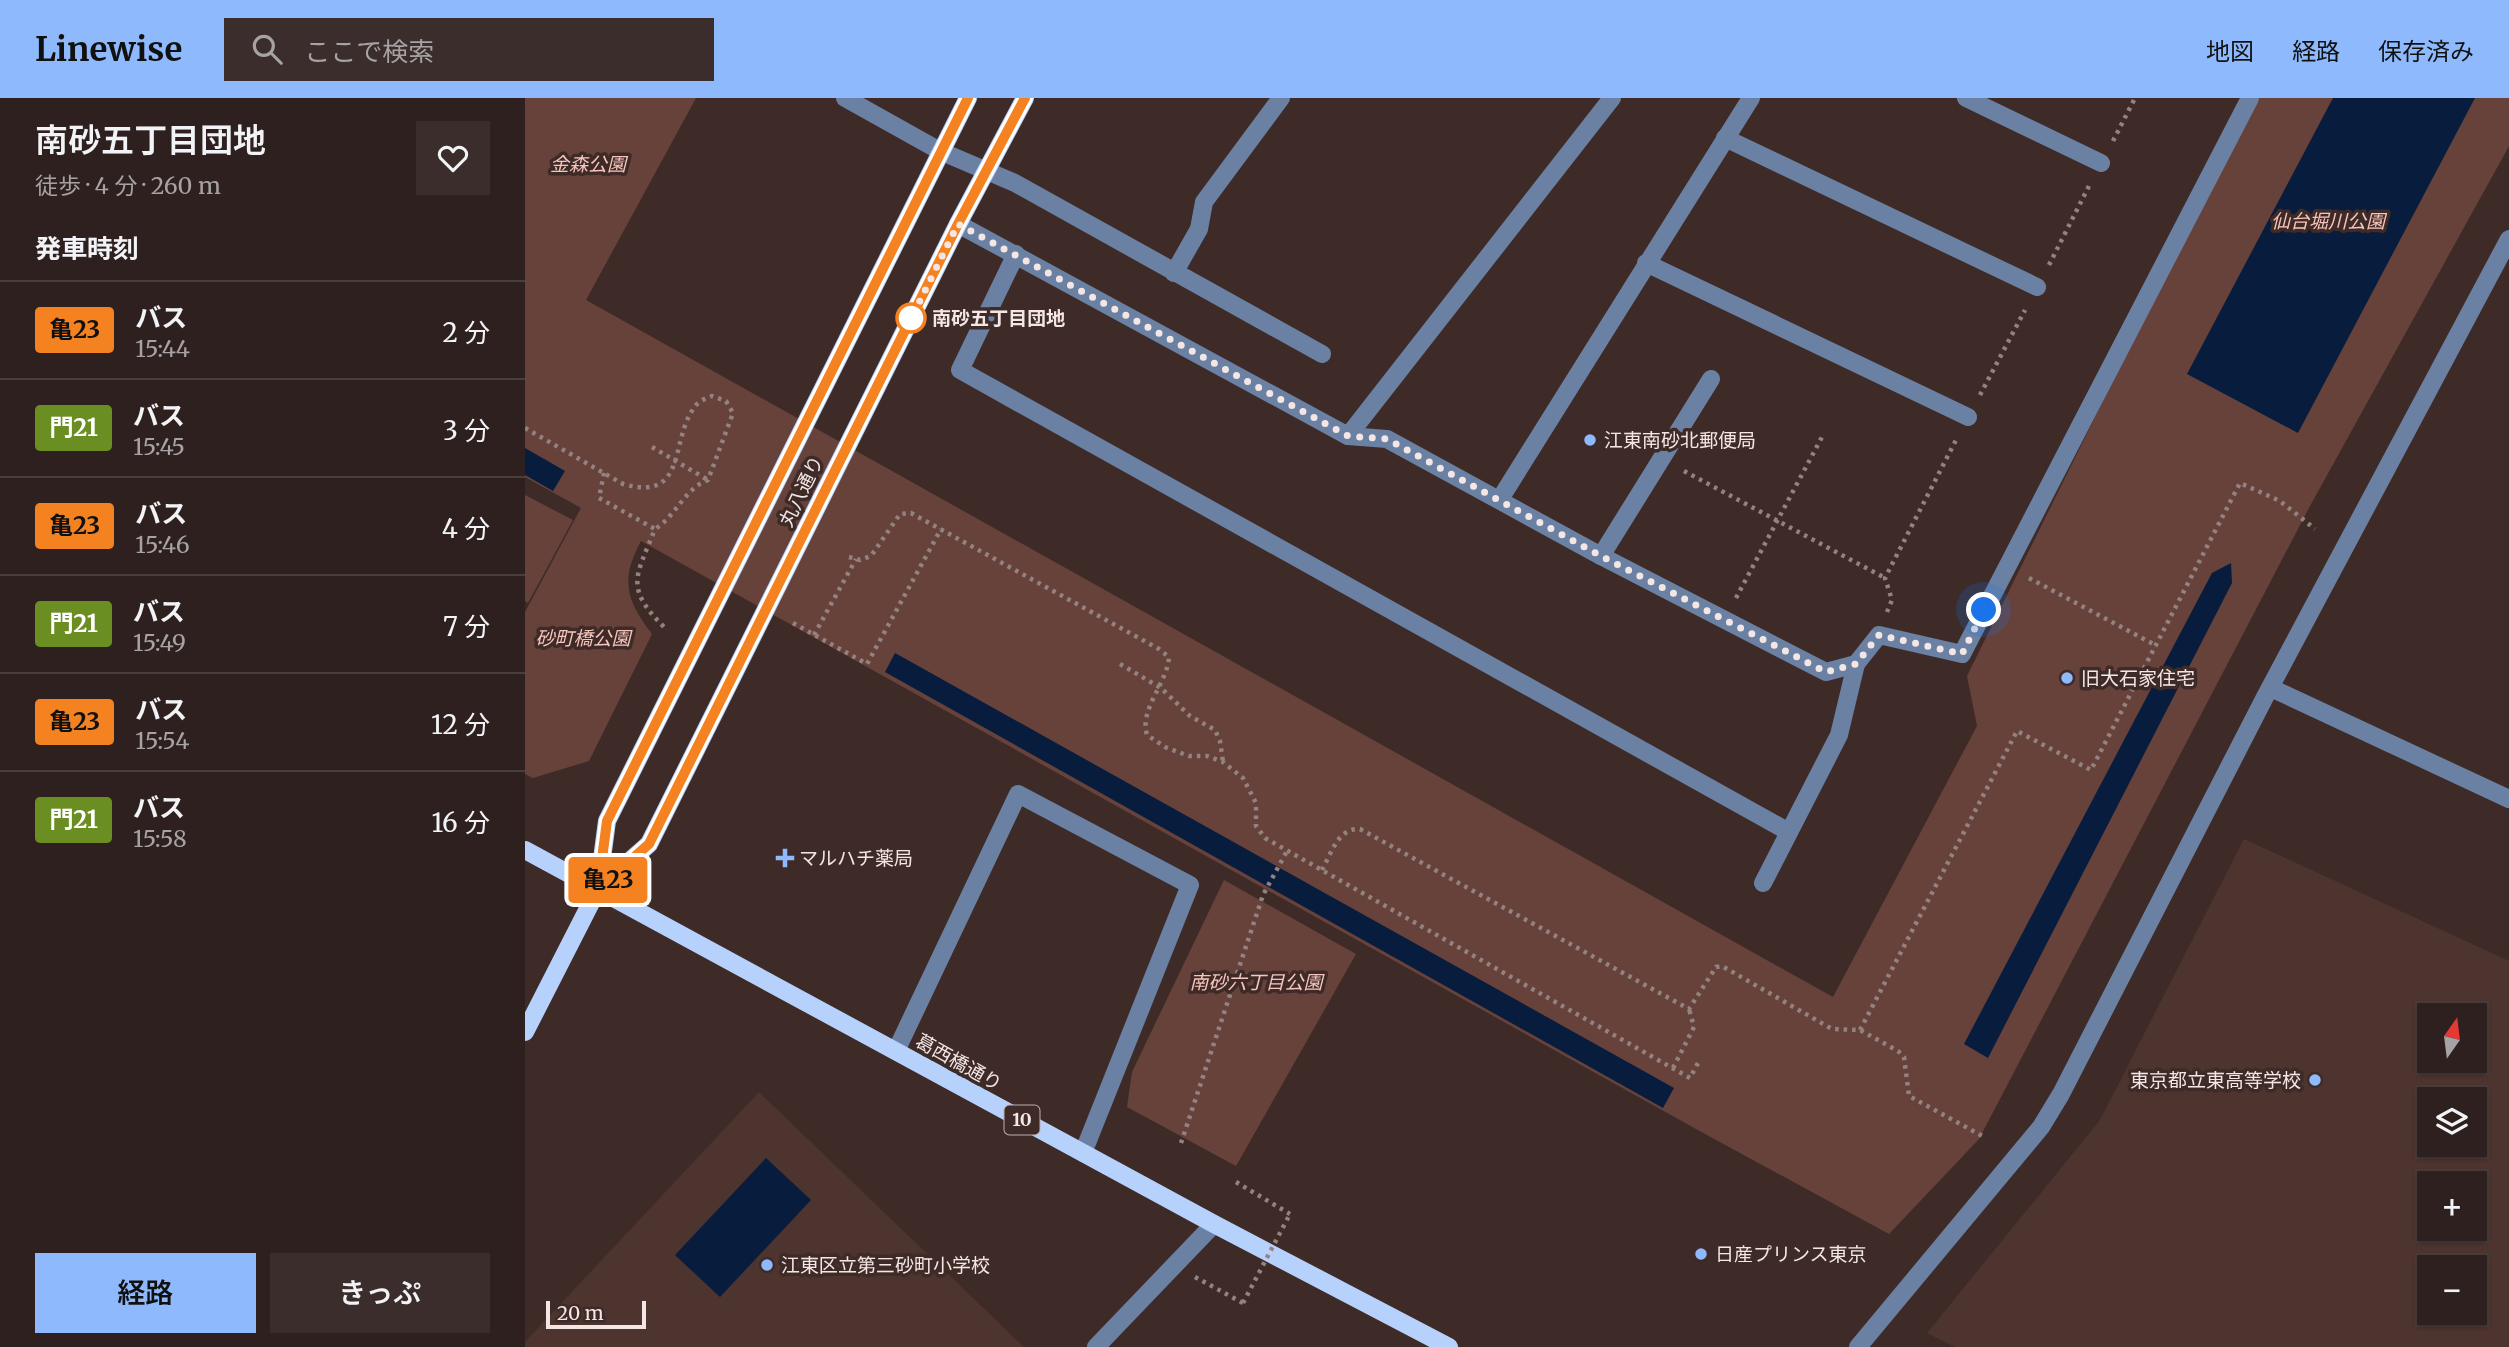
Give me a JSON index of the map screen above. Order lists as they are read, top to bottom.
{
  "streets": {
    "main road": ["丸八通り", "葛西橋通り", "10"]
  },
  "crossings": [
    ["丸八通り", "葛西橋通り"]
  ],
  "parks": [
    "金森公園",
    "仙台堀川公園",
    "砂町橋公園",
    "南砂六丁目公園"
  ],
  "places": {
    "other": [
      "南砂五丁目団地",
      "江東南砂北郵便局",
      "旧大石家住宅",
      "東京都立東高等学校",
      "日産プリンス東京",
      "江東区立第三砂町小学校"
    ],
    "health": ["マルハチ薬局"]
  },
  "lines": ["bus line 亀23"],
  "scale_bar": "20 m",
  "north": "top",
  "page": {
    "header": "Linewise",
    "search": "ここで検索",
    "nav": ["地図", "経路", "保存済み"],
    "heading": [
      ["南砂五丁目団地", "徒歩 · 4 分 · 260 m"],
      "発車時刻"
    ],
    "on_map": "亀23",
    "list": [
      {
        "mark": "亀23",
        "name": "バス",
        "note": "15:44",
        "value": "2 分"
      },
      {
        "mark": "門21",
        "name": "バス",
        "note": "15:45",
        "value": "3 分"
      },
      {
        "mark": "亀23",
        "name": "バス",
        "note": "15:46",
        "value": "4 分"
      },
      {
        "mark": "門21",
        "name": "バス",
        "note": "15:49",
        "value": "7 分"
      },
      {
        "mark": "亀23",
        "name": "バス",
        "note": "15:54",
        "value": "12 分"
      },
      {
        "mark": "門21",
        "name": "バス",
        "note": "15:58",
        "value": "16 分"
      }
    ],
    "map_buttons": ["+", "−"],
    "buttons": ["経路", "きっぷ"],
    "scale": "20 m"
  }
}
